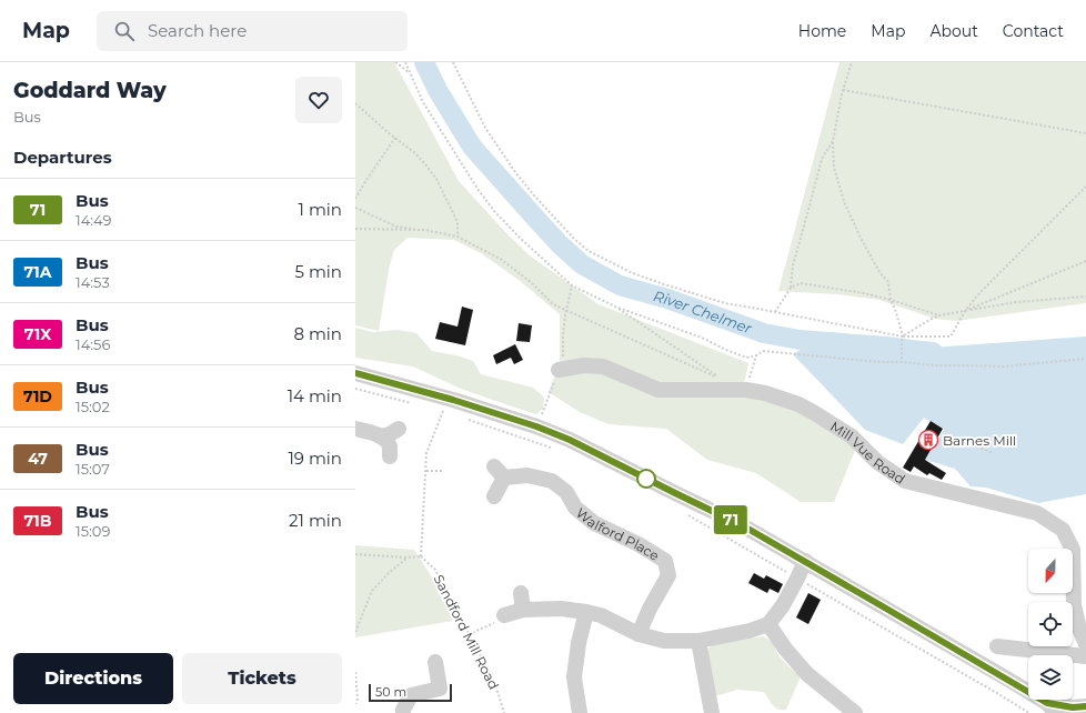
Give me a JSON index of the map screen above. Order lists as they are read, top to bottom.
{
  "streets": {
    "street": ["Mill Vue Road", "Walford Place"],
    "path": ["Sandford Mill Road"]
  },
  "water": ["River Chelmer"],
  "places": {
    "building": ["Barnes Mill"]
  },
  "lines": ["bus line 71"],
  "scale_bar": "50 m",
  "north": "bottom",
  "page": {
    "header": "Map",
    "search": "Search here",
    "nav": [
      "Home",
      "Map",
      "About",
      "Contact"
    ],
    "heading": [
      ["Goddard Way", "Bus"],
      "Departures"
    ],
    "on_map": "71",
    "list": [
      {
        "mark": "71",
        "name": "Bus",
        "note": "14:49",
        "value": "1 min"
      },
      {
        "mark": "71A",
        "name": "Bus",
        "note": "14:53",
        "value": "5 min"
      },
      {
        "mark": "71X",
        "name": "Bus",
        "note": "14:56",
        "value": "8 min"
      },
      {
        "mark": "71D",
        "name": "Bus",
        "note": "15:02",
        "value": "14 min"
      },
      {
        "mark": "47",
        "name": "Bus",
        "note": "15:07",
        "value": "19 min"
      },
      {
        "mark": "71B",
        "name": "Bus",
        "note": "15:09",
        "value": "21 min"
      }
    ],
    "buttons": ["Directions", "Tickets"],
    "scale": "50 m"
  }
}
